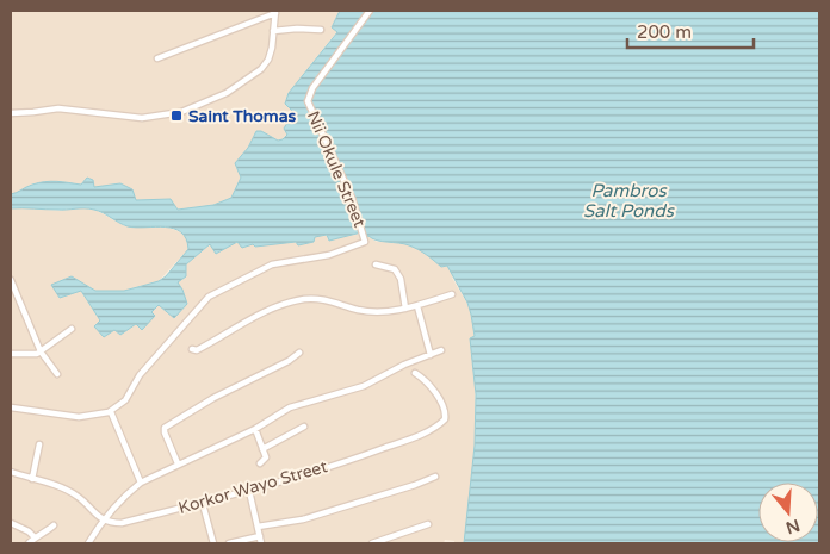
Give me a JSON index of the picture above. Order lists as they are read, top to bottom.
{
  "streets": {
    "street": ["Nii Okule Street", "Korkor Wayo Street"]
  },
  "water": ["Pambros Salt Ponds"],
  "places": {
    "transit": ["Saint Thomas"]
  },
  "scale_bar": "200 m",
  "north": "bottom"
}
